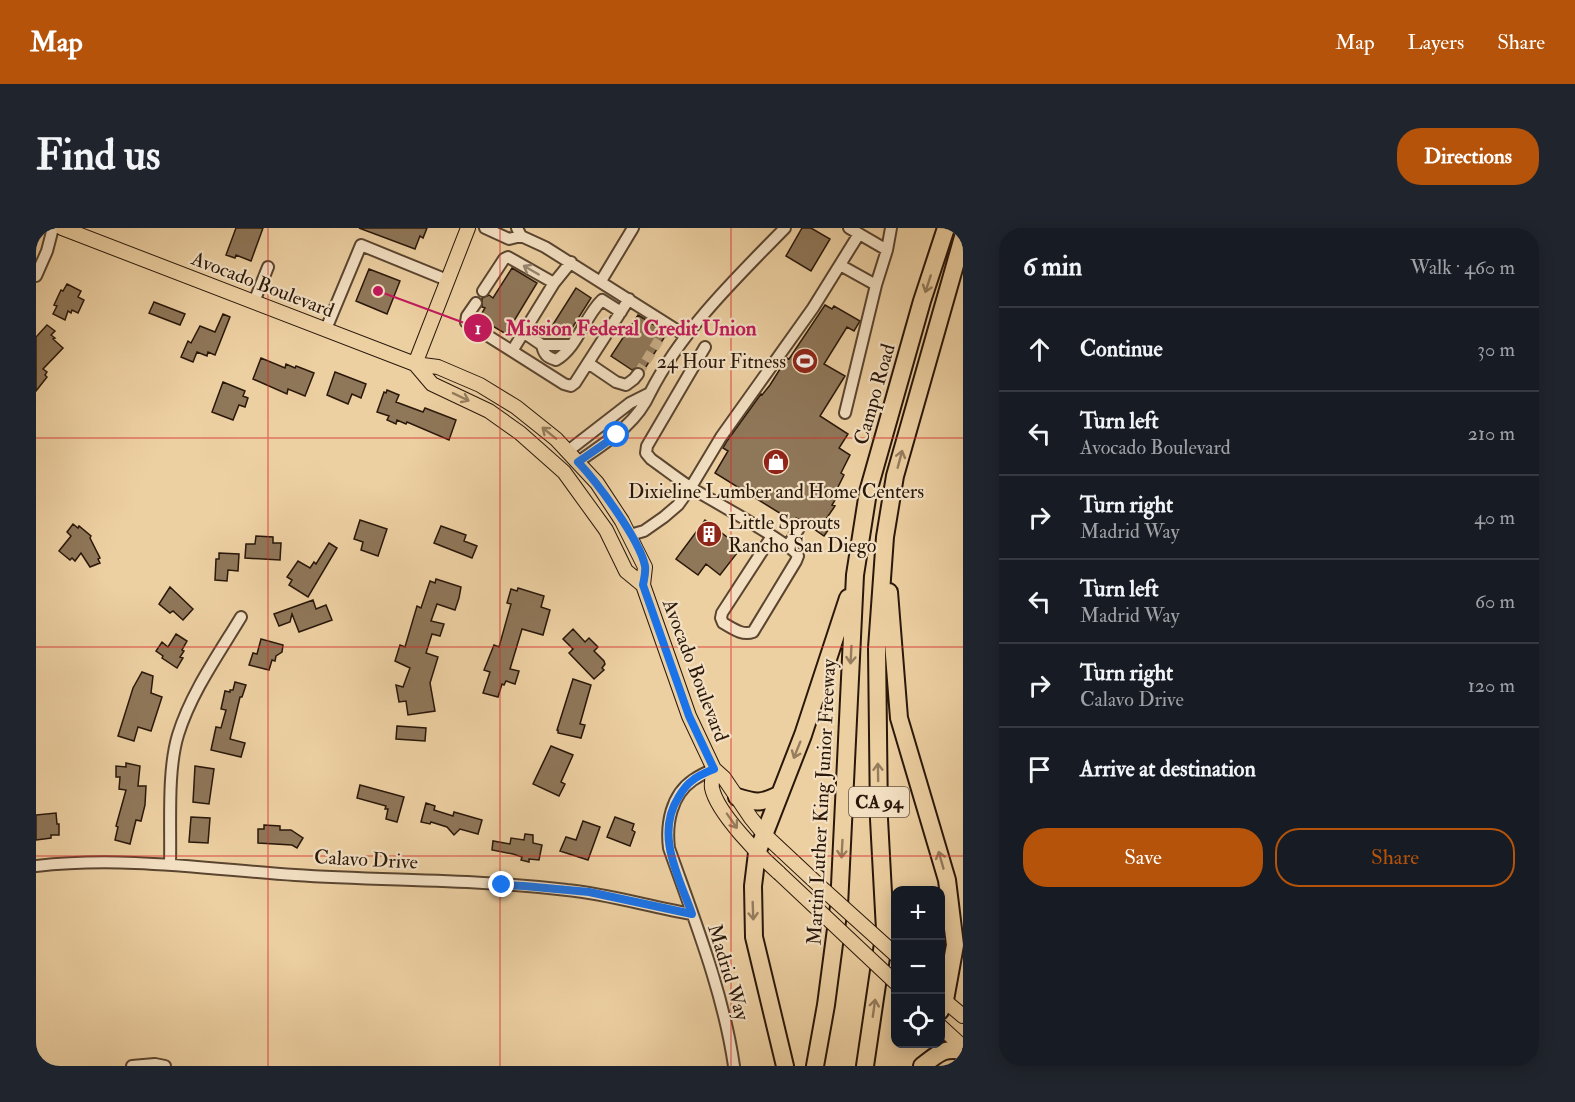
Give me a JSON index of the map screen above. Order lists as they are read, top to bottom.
{
  "streets": {
    "highway": ["Campo Road", "Martin Luther King Junior Freeway", "CA 94"],
    "main road": ["Avocado Boulevard"],
    "street": ["Calavo Drive", "Madrid Way"]
  },
  "crossings": [
    ["Avocado Boulevard", "Madrid Way"],
    ["Campo Road", "Martin Luther King Junior Freeway"],
    ["Calavo Drive", "Madrid Way"]
  ],
  "places": {
    "other": ["Mission Federal Credit Union"],
    "sports": ["24 Hour Fitness"],
    "shop": ["Dixieline Lumber and Home Centers"],
    "building": ["Little Sprouts Rancho San Diego"]
  },
  "page": {
    "header": "Map",
    "nav": ["Map", "Layers", "Share"],
    "buttons": [
      "Directions",
      ["Save", "Share"]
    ],
    "title": "Find us",
    "heading": ["6 min", "Walk · 460 m"],
    "list": [
      ["Continue", "30 m"],
      ["Turn left", "Avocado Boulevard", "210 m"],
      ["Turn right", "Madrid Way", "40 m"],
      ["Turn left", "Madrid Way", "60 m"],
      ["Turn right", "Calavo Drive", "120 m"],
      "Arrive at destination"
    ],
    "map_buttons": ["+", "−"]
  }
}
